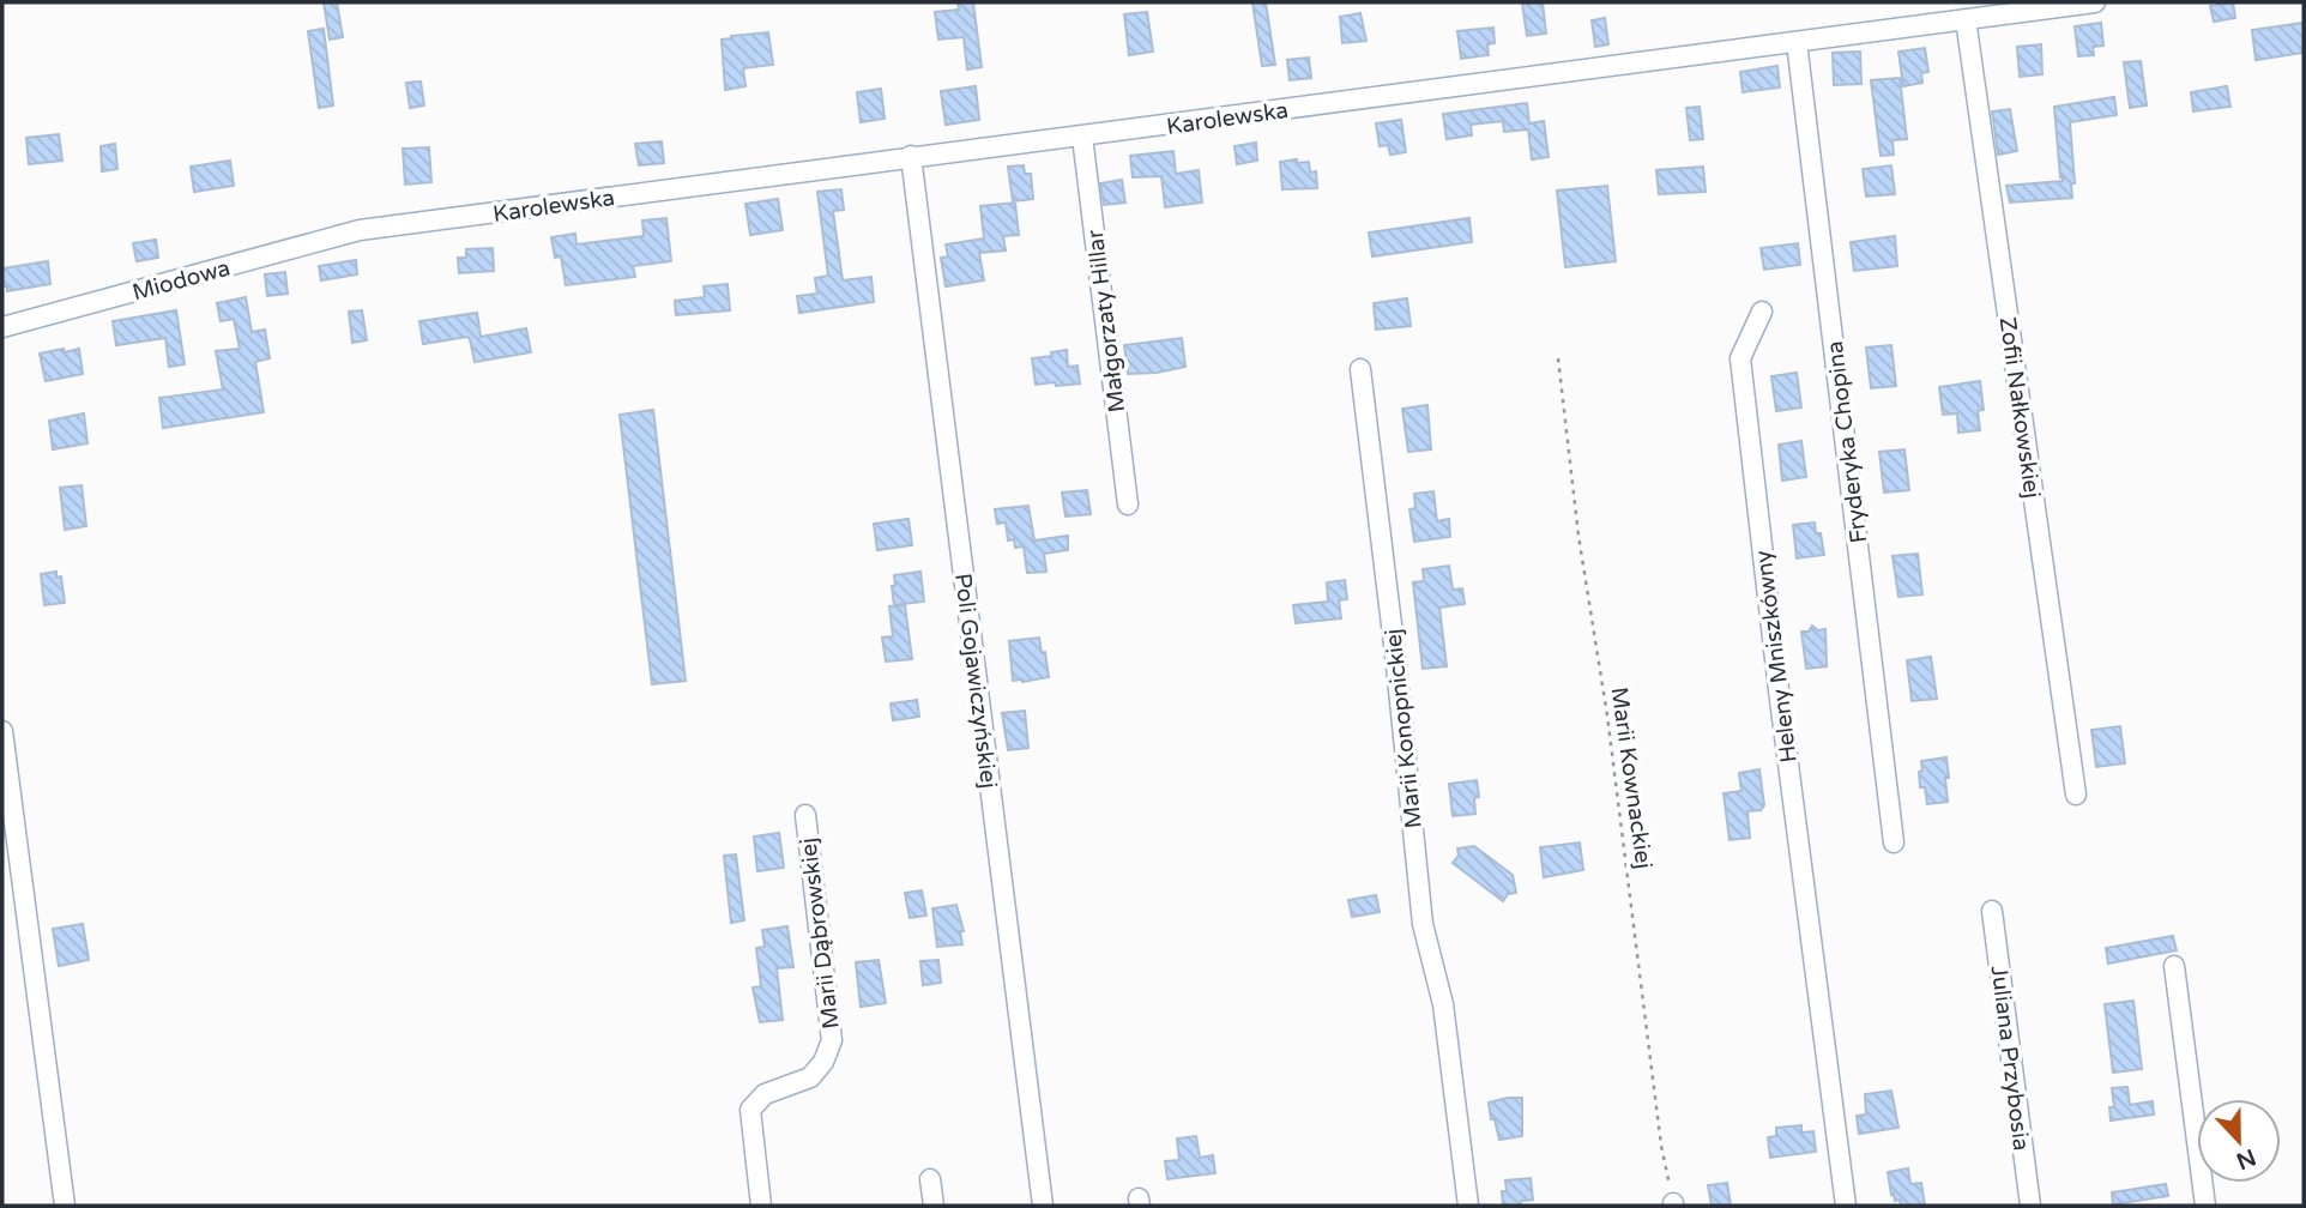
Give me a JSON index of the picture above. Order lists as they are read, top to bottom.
{
  "streets": {
    "street": [
      "Karolewska",
      "Miodowa",
      "Małgorzaty Hillar",
      "Zofii Nałkowskiej",
      "Fryderyka Chopina",
      "Heleny Mniszkówny",
      "Poli Gojawiczyńskiej",
      "Marii Konopnickiej",
      "Marii Dąbrowskiej",
      "Juliana Przybosia"
    ],
    "path": ["Marii Kownackiej"]
  },
  "crossings": [
    ["Karolewska", "Miodowa"],
    ["Karolewska", "Małgorzaty Hillar"],
    ["Karolewska", "Zofii Nałkowskiej"],
    ["Karolewska", "Fryderyka Chopina"],
    ["Karolewska", "Poli Gojawiczyńskiej"]
  ],
  "north": "bottom"
}
